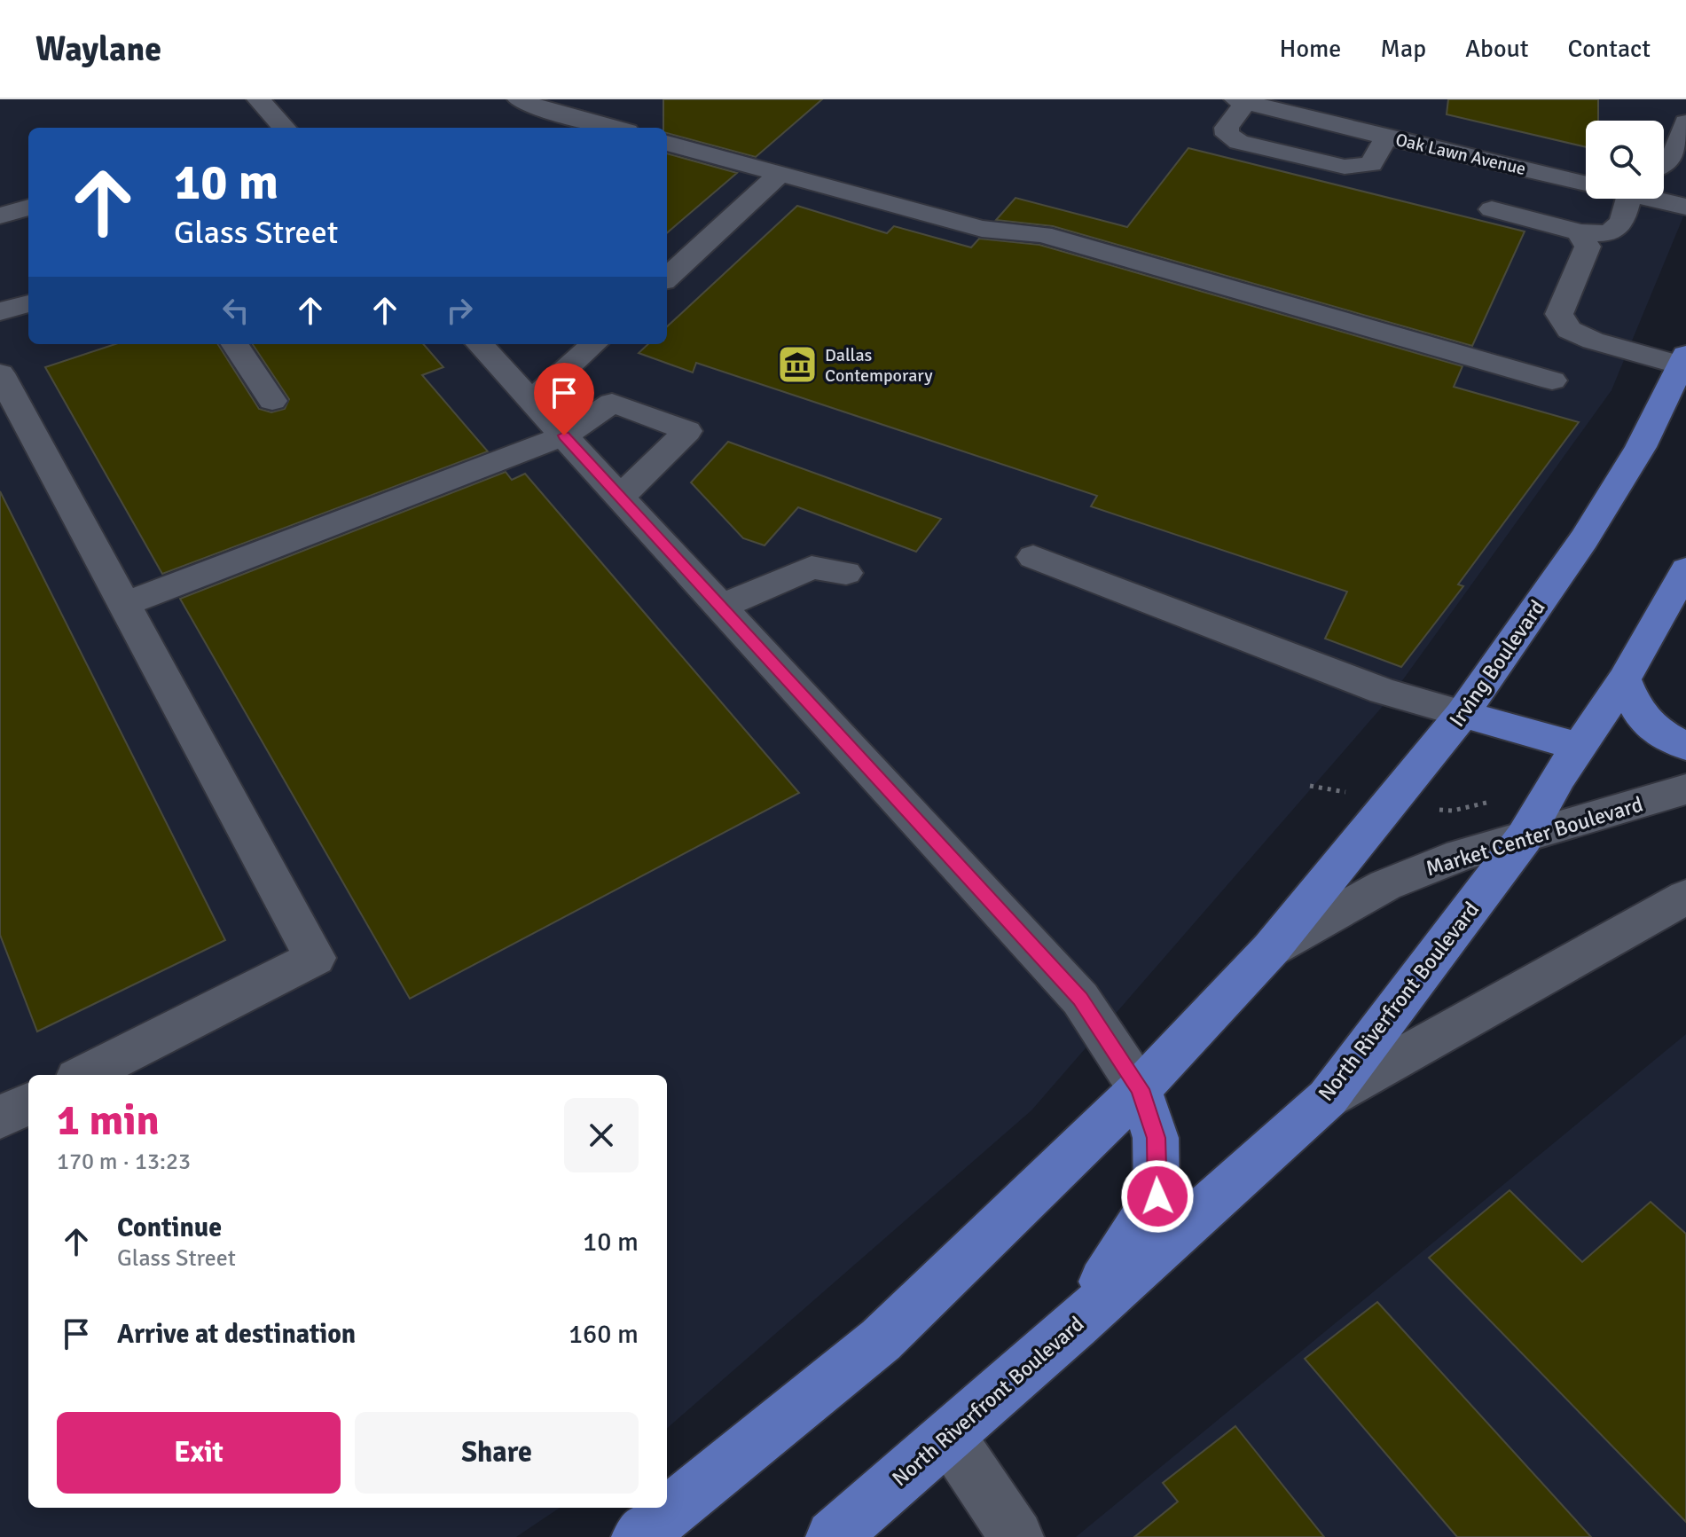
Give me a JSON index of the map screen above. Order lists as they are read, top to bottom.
{
  "streets": {
    "main road": ["Irving Boulevard", "North Riverfront Boulevard"],
    "street": ["Oak Lawn Avenue", "Market Center Boulevard"]
  },
  "crossings": [
    ["Irving Boulevard", "Market Center Boulevard"],
    ["Market Center Boulevard", "North Riverfront Boulevard"]
  ],
  "places": {
    "museum": ["Dallas Contemporary"]
  },
  "page": {
    "header": "Waylane",
    "nav": [
      "Home",
      "Map",
      "About",
      "Contact"
    ],
    "turn": ["10 m", "Glass Street"],
    "heading": ["1 min", "170 m · 13:23"],
    "list": [
      {
        "name": "Continue",
        "note": "Glass Street",
        "value": "10 m"
      },
      {
        "name": "Arrive at destination",
        "value": "160 m"
      }
    ],
    "buttons": ["Exit", "Share"]
  }
}
